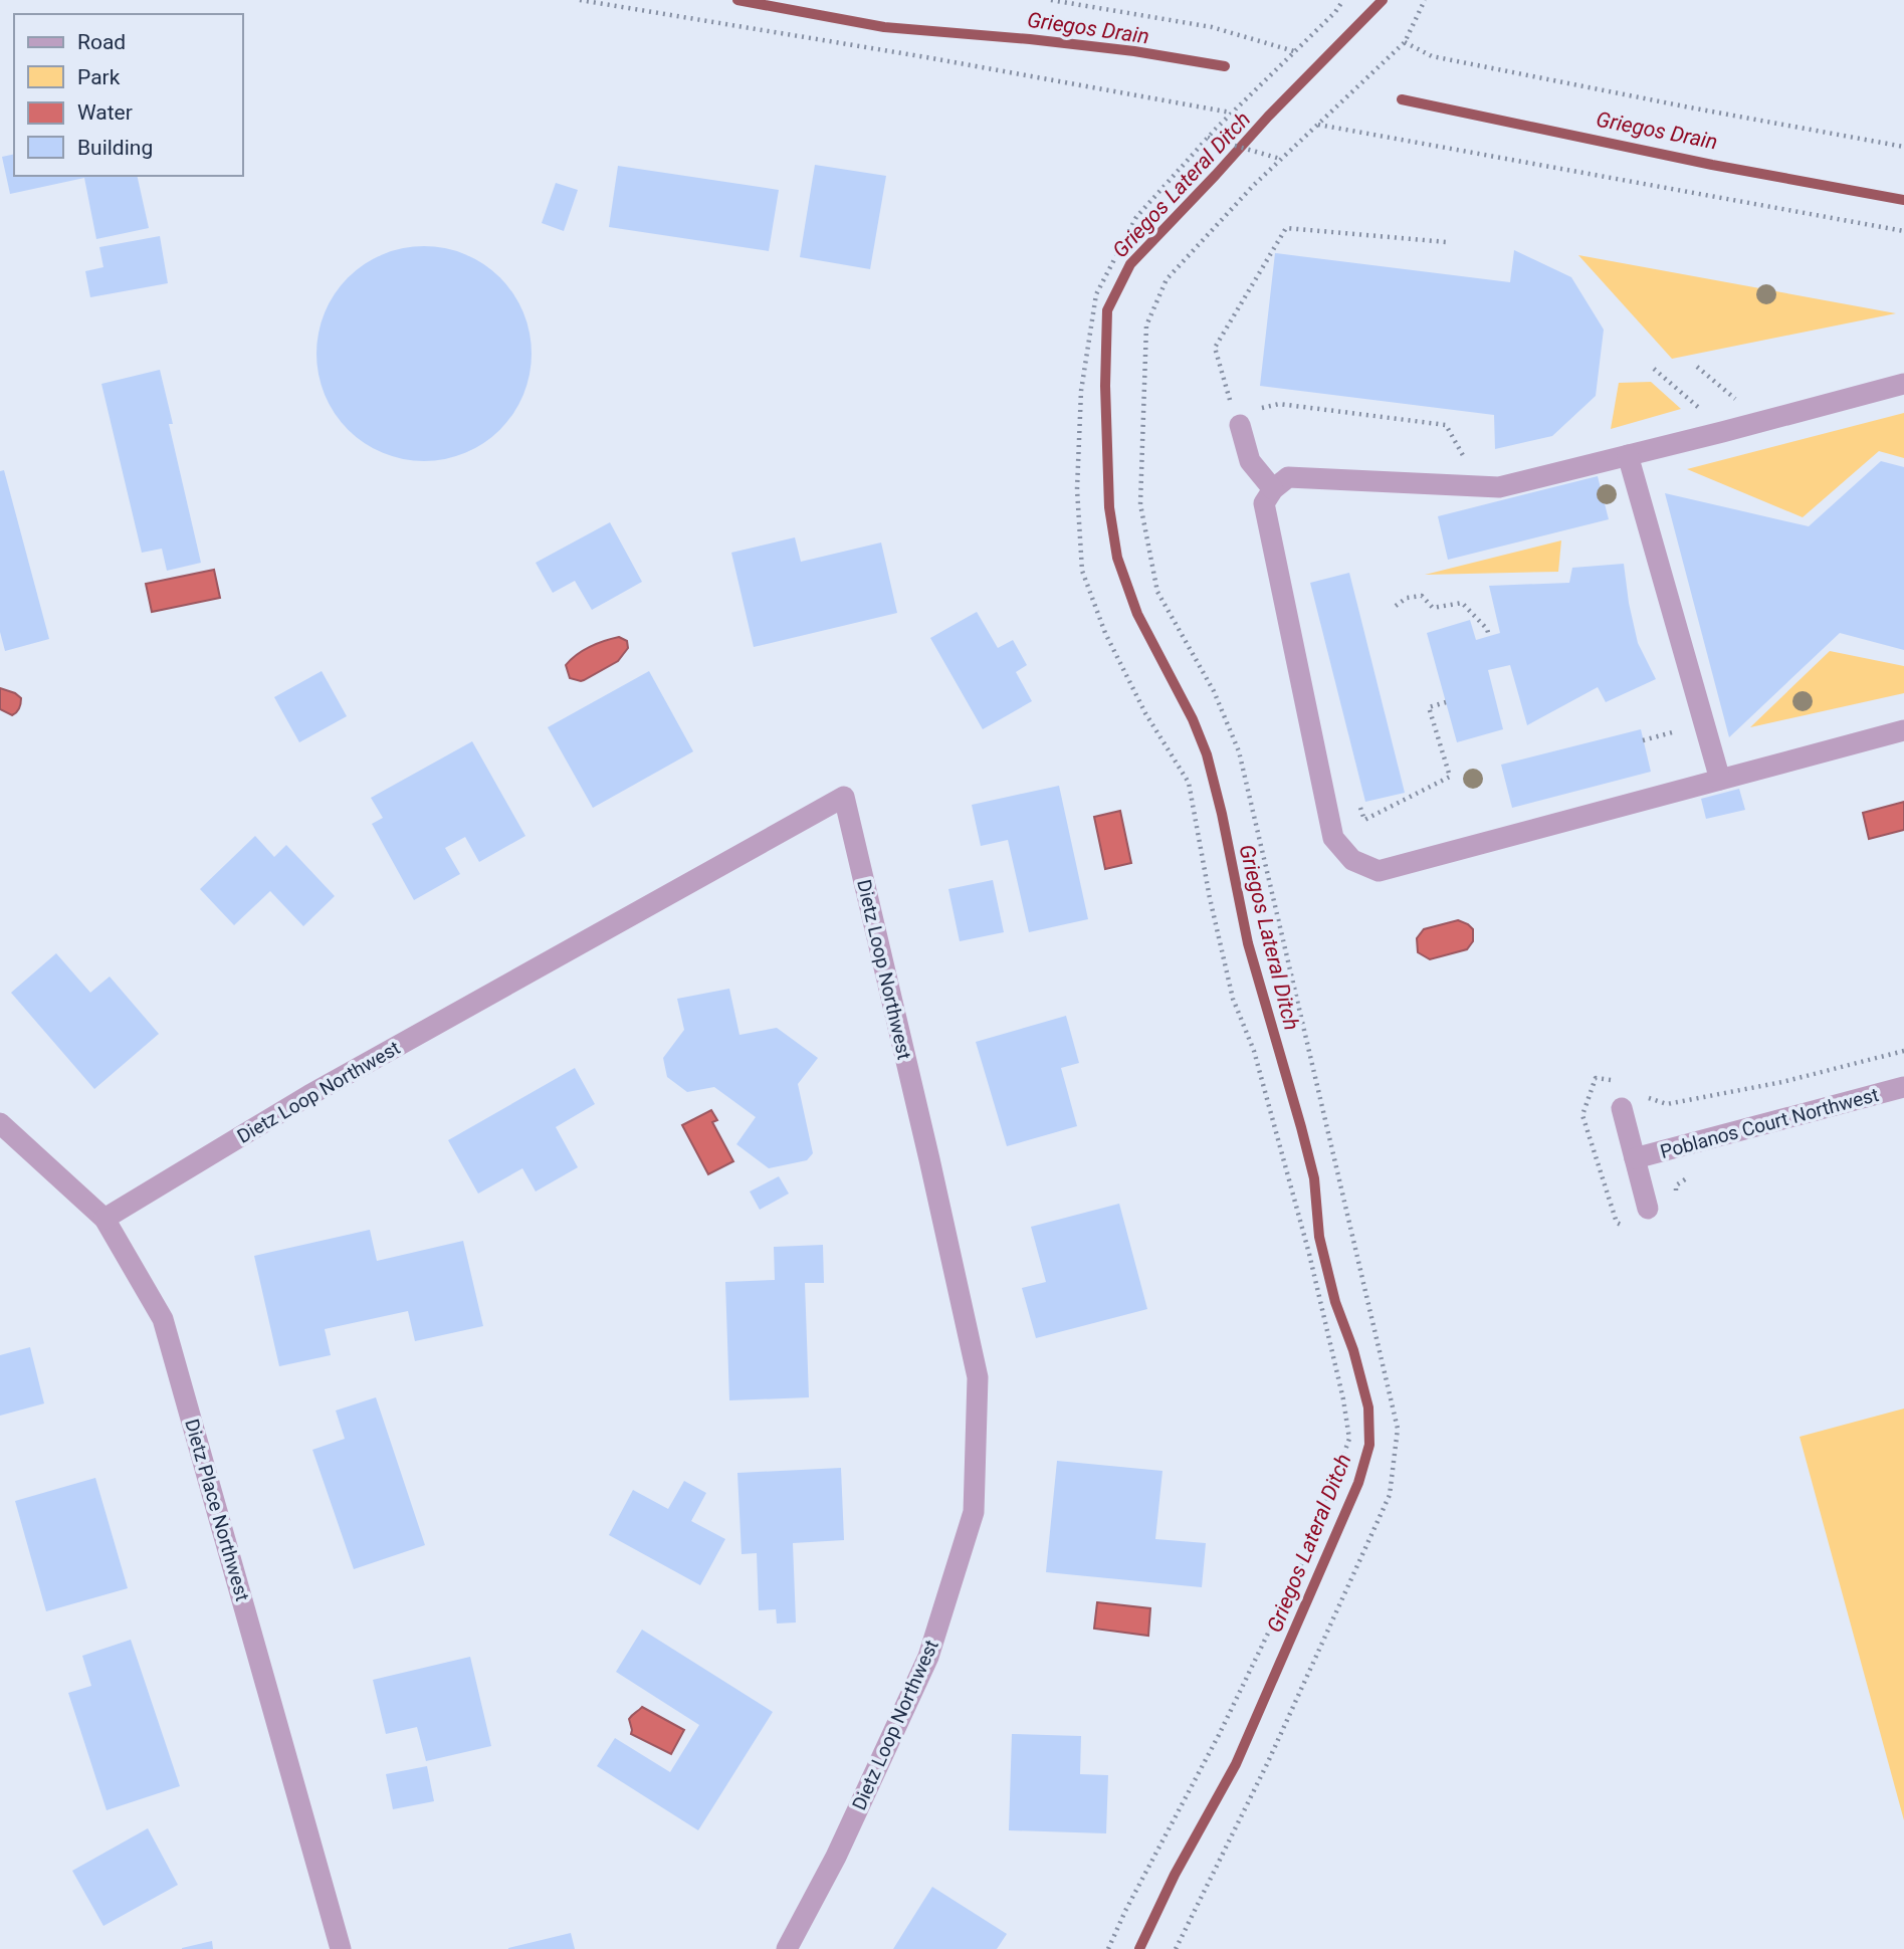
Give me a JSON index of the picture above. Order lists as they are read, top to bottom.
{
  "streets": {
    "street": ["Dietz Loop Northwest", "Poblanos Court Northwest", "Dietz Place Northwest"]
  },
  "crossings": [
    ["Dietz Loop Northwest", "Dietz Place Northwest"]
  ],
  "water": ["Griegos Drain", "Griegos Lateral Ditch"],
  "legend": [
    "Road",
    "Park",
    "Water",
    "Building"
  ]
}
